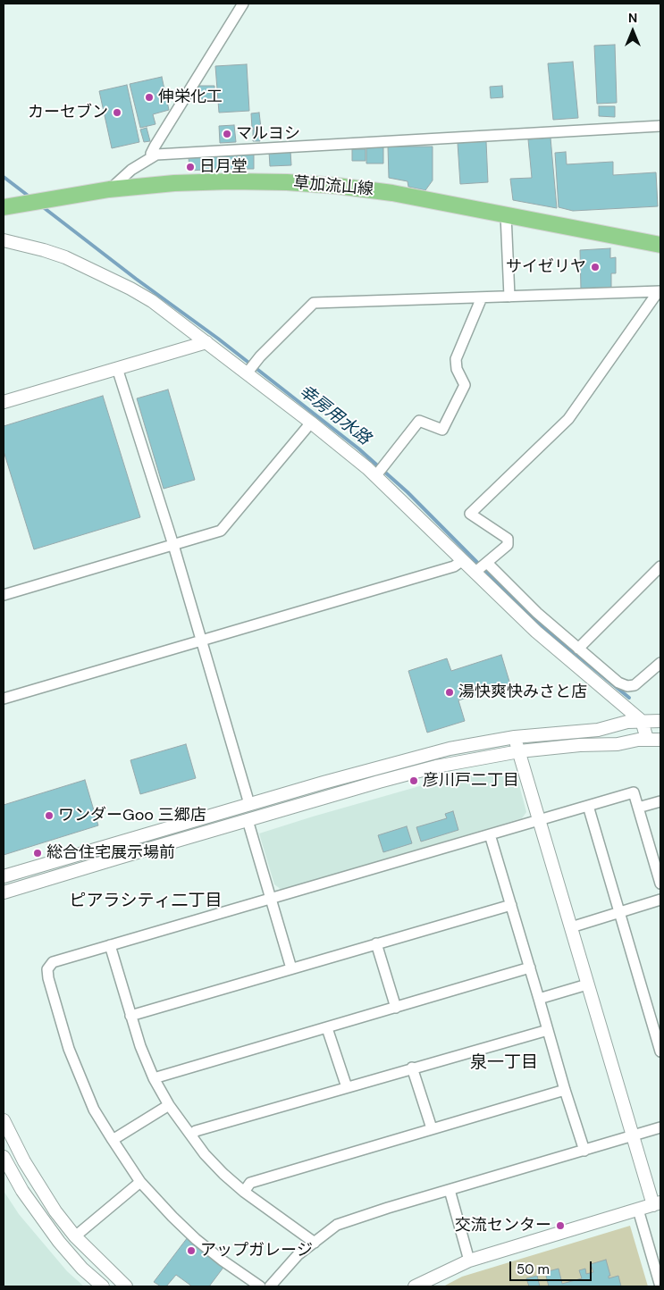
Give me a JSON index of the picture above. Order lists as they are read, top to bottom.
{
  "streets": {
    "main road": ["草加流山線"]
  },
  "districts": ["ピアラシティ二丁目", "泉一丁目"],
  "water": ["幸房用水路"],
  "places": [
    "伸栄化工",
    "カーセブン",
    "マルヨシ",
    "日月堂",
    "サイゼリヤ",
    "湯快爽快みさと店",
    "彦川戸二丁目",
    "ワンダーGoo 三郷店",
    "総合住宅展示場前",
    "交流センター",
    "アップガレージ"
  ],
  "scale_bar": "50 m",
  "north": "top"
}
